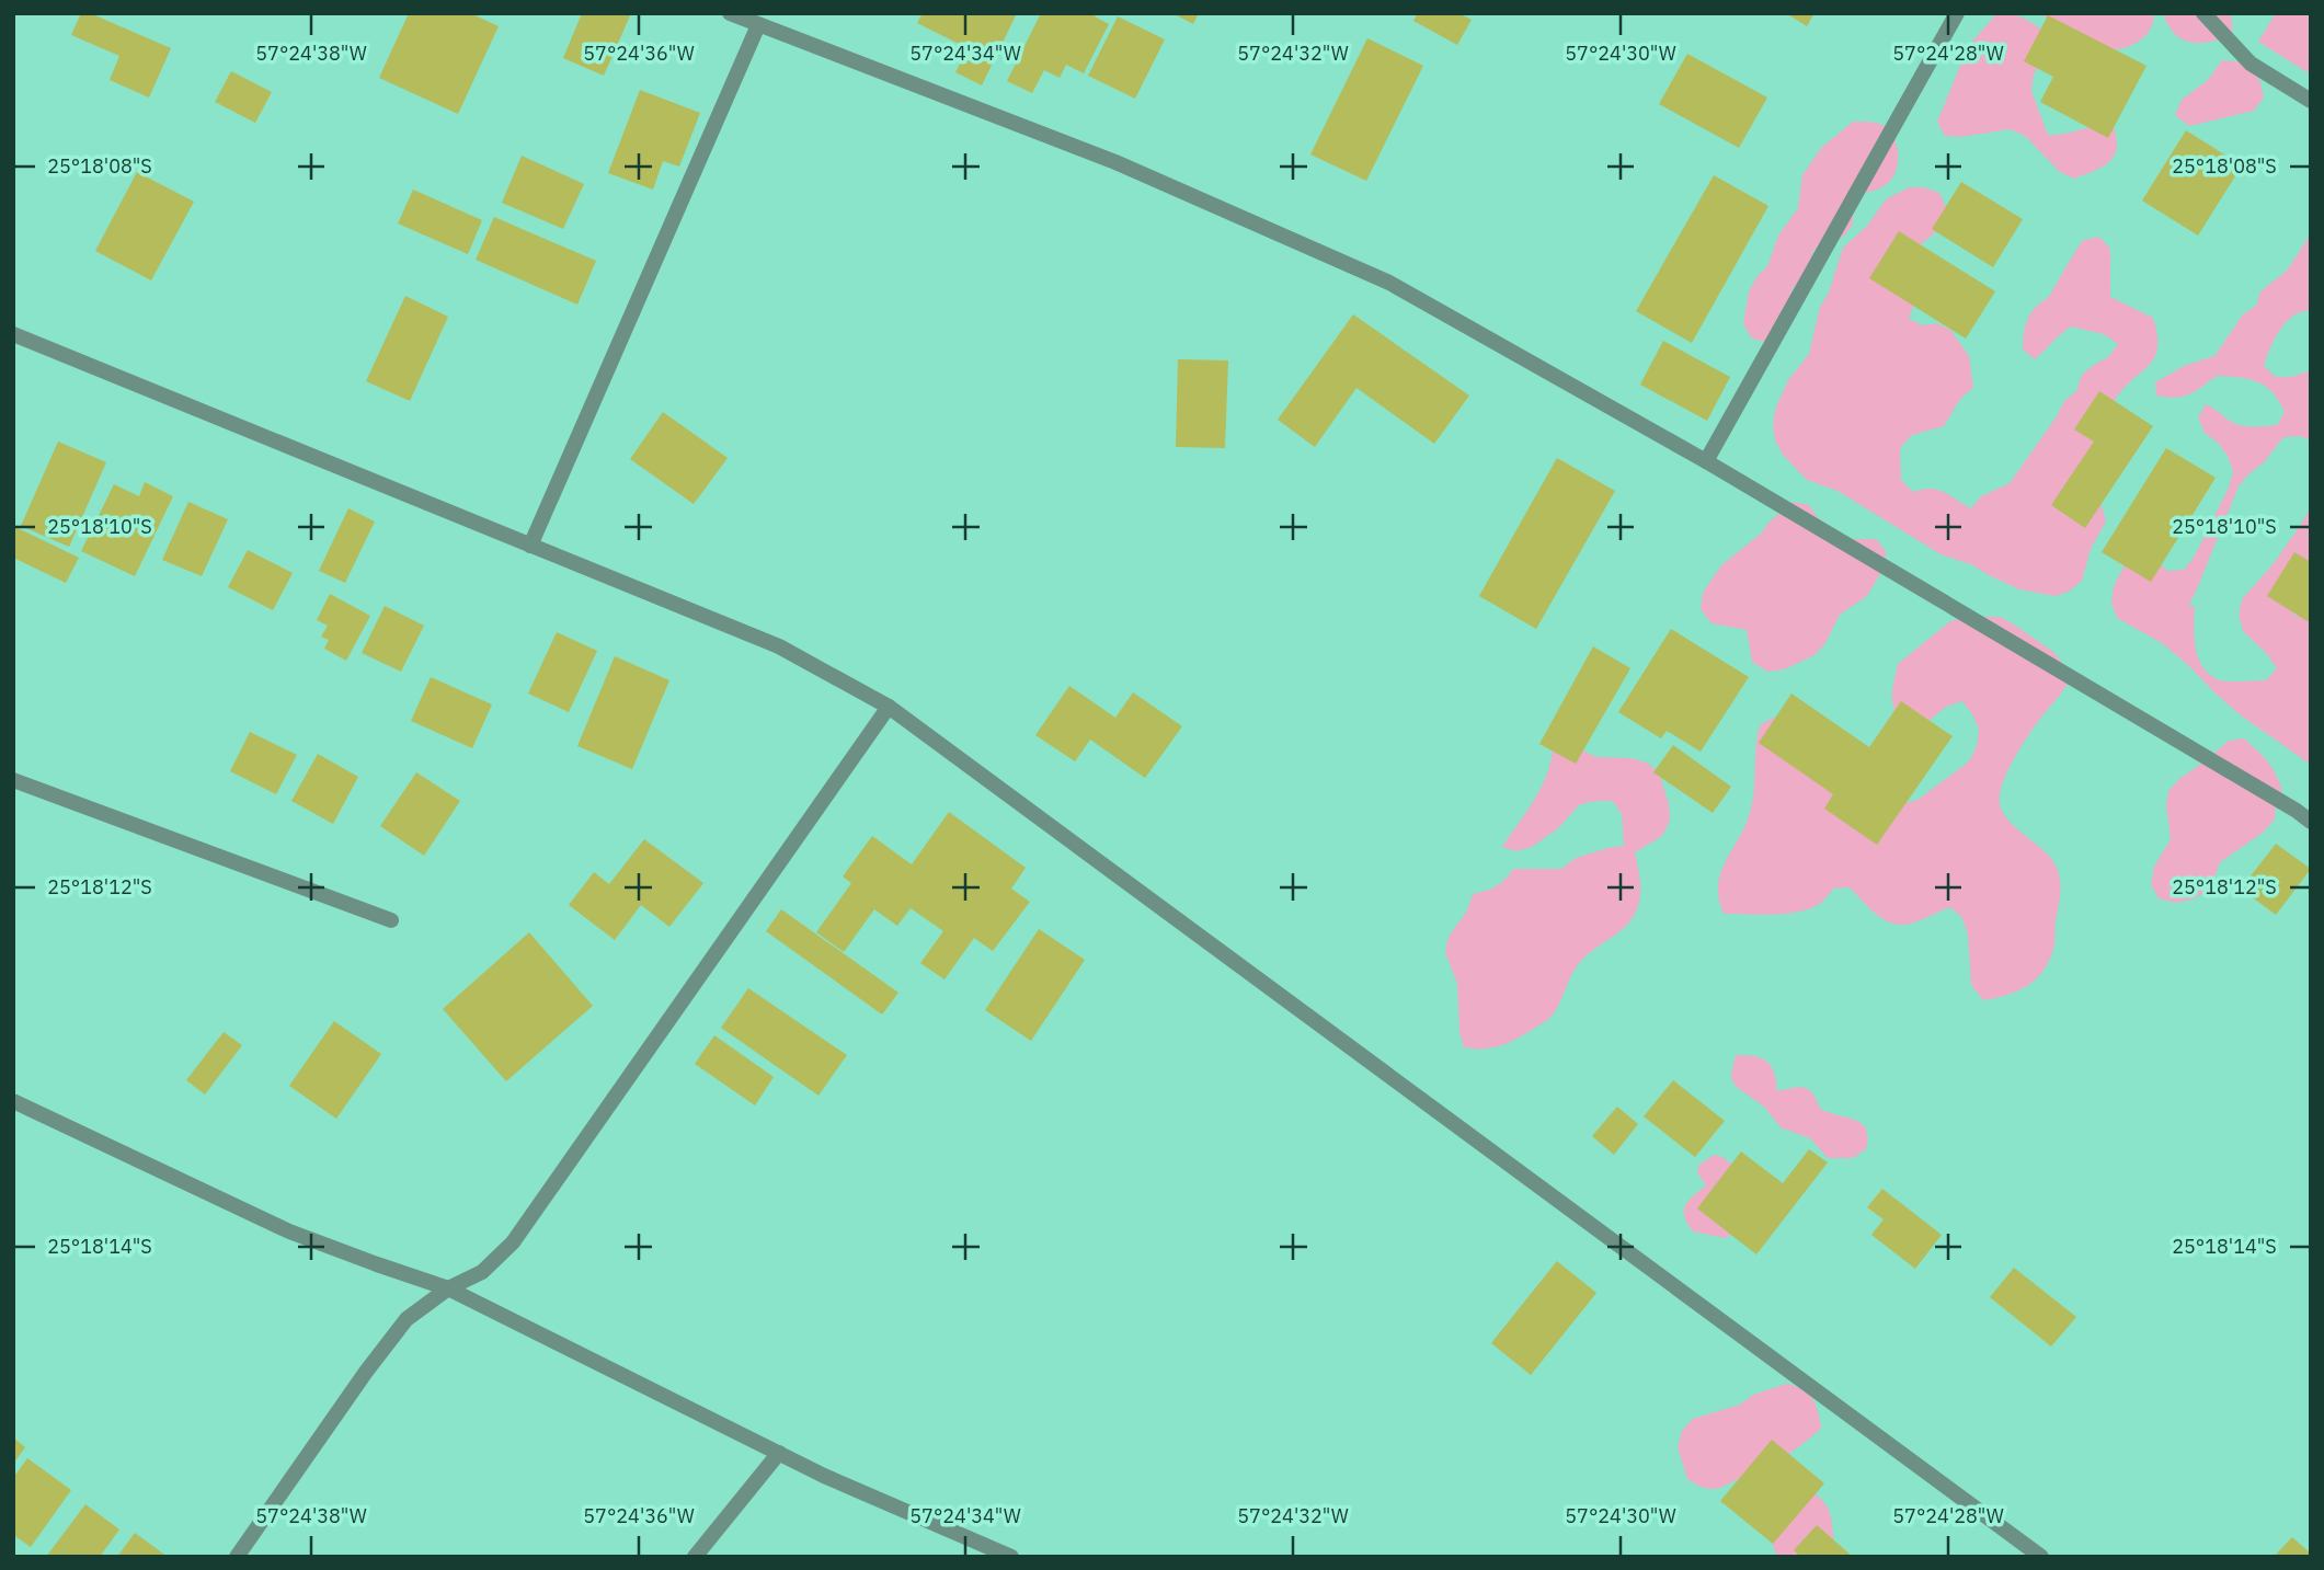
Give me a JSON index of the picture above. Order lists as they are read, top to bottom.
{
  "coordinates": [
    "57°24'38\"W",
    "57°24'36\"W",
    "57°24'34\"W",
    "57°24'32\"W",
    "57°24'30\"W",
    "57°24'28\"W",
    "25°18'08\"S",
    "25°18'10\"S",
    "25°18'12\"S",
    "25°18'14\"S"
  ]
}
